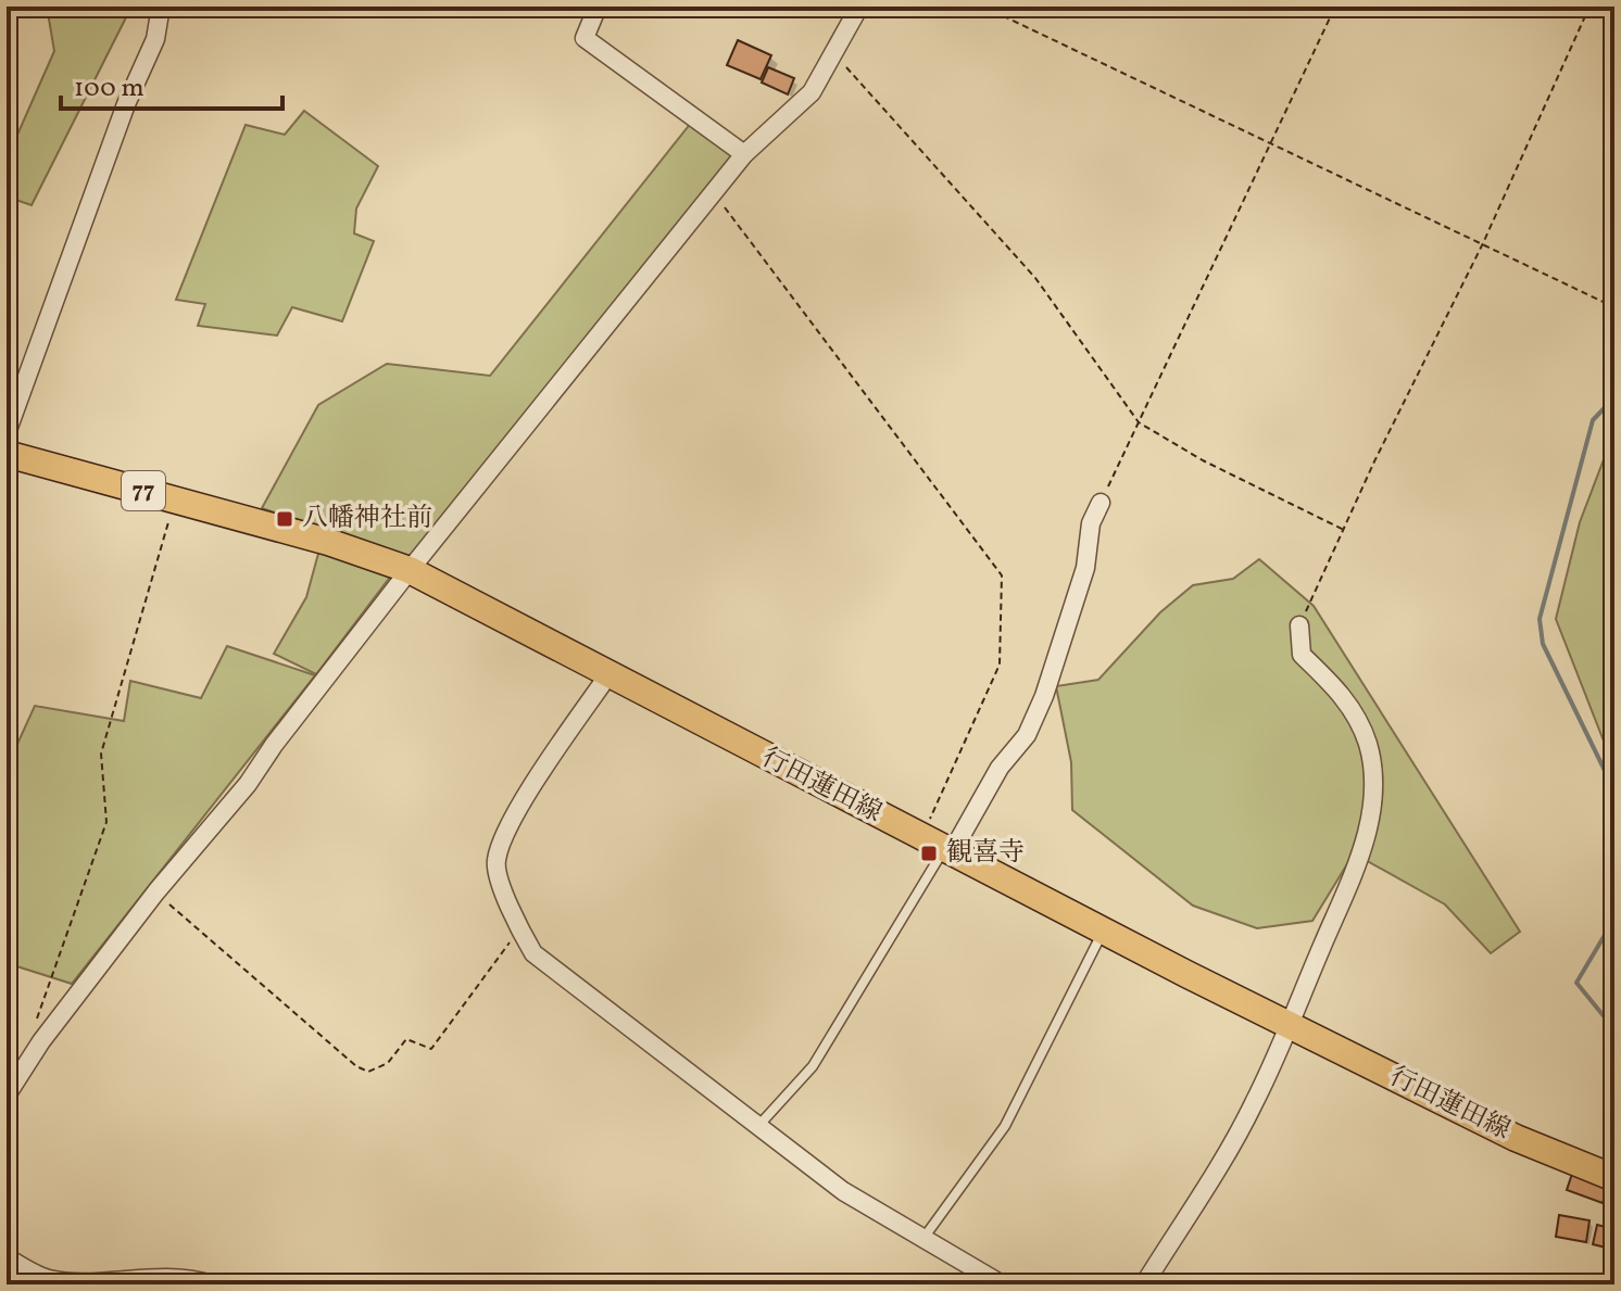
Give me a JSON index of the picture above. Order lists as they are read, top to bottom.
{
  "streets": {
    "main road": ["77", "行田蓮田線"]
  },
  "places": {
    "transit": ["八幡神社前", "観喜寺"]
  },
  "scale_bar": "100 m"
}
